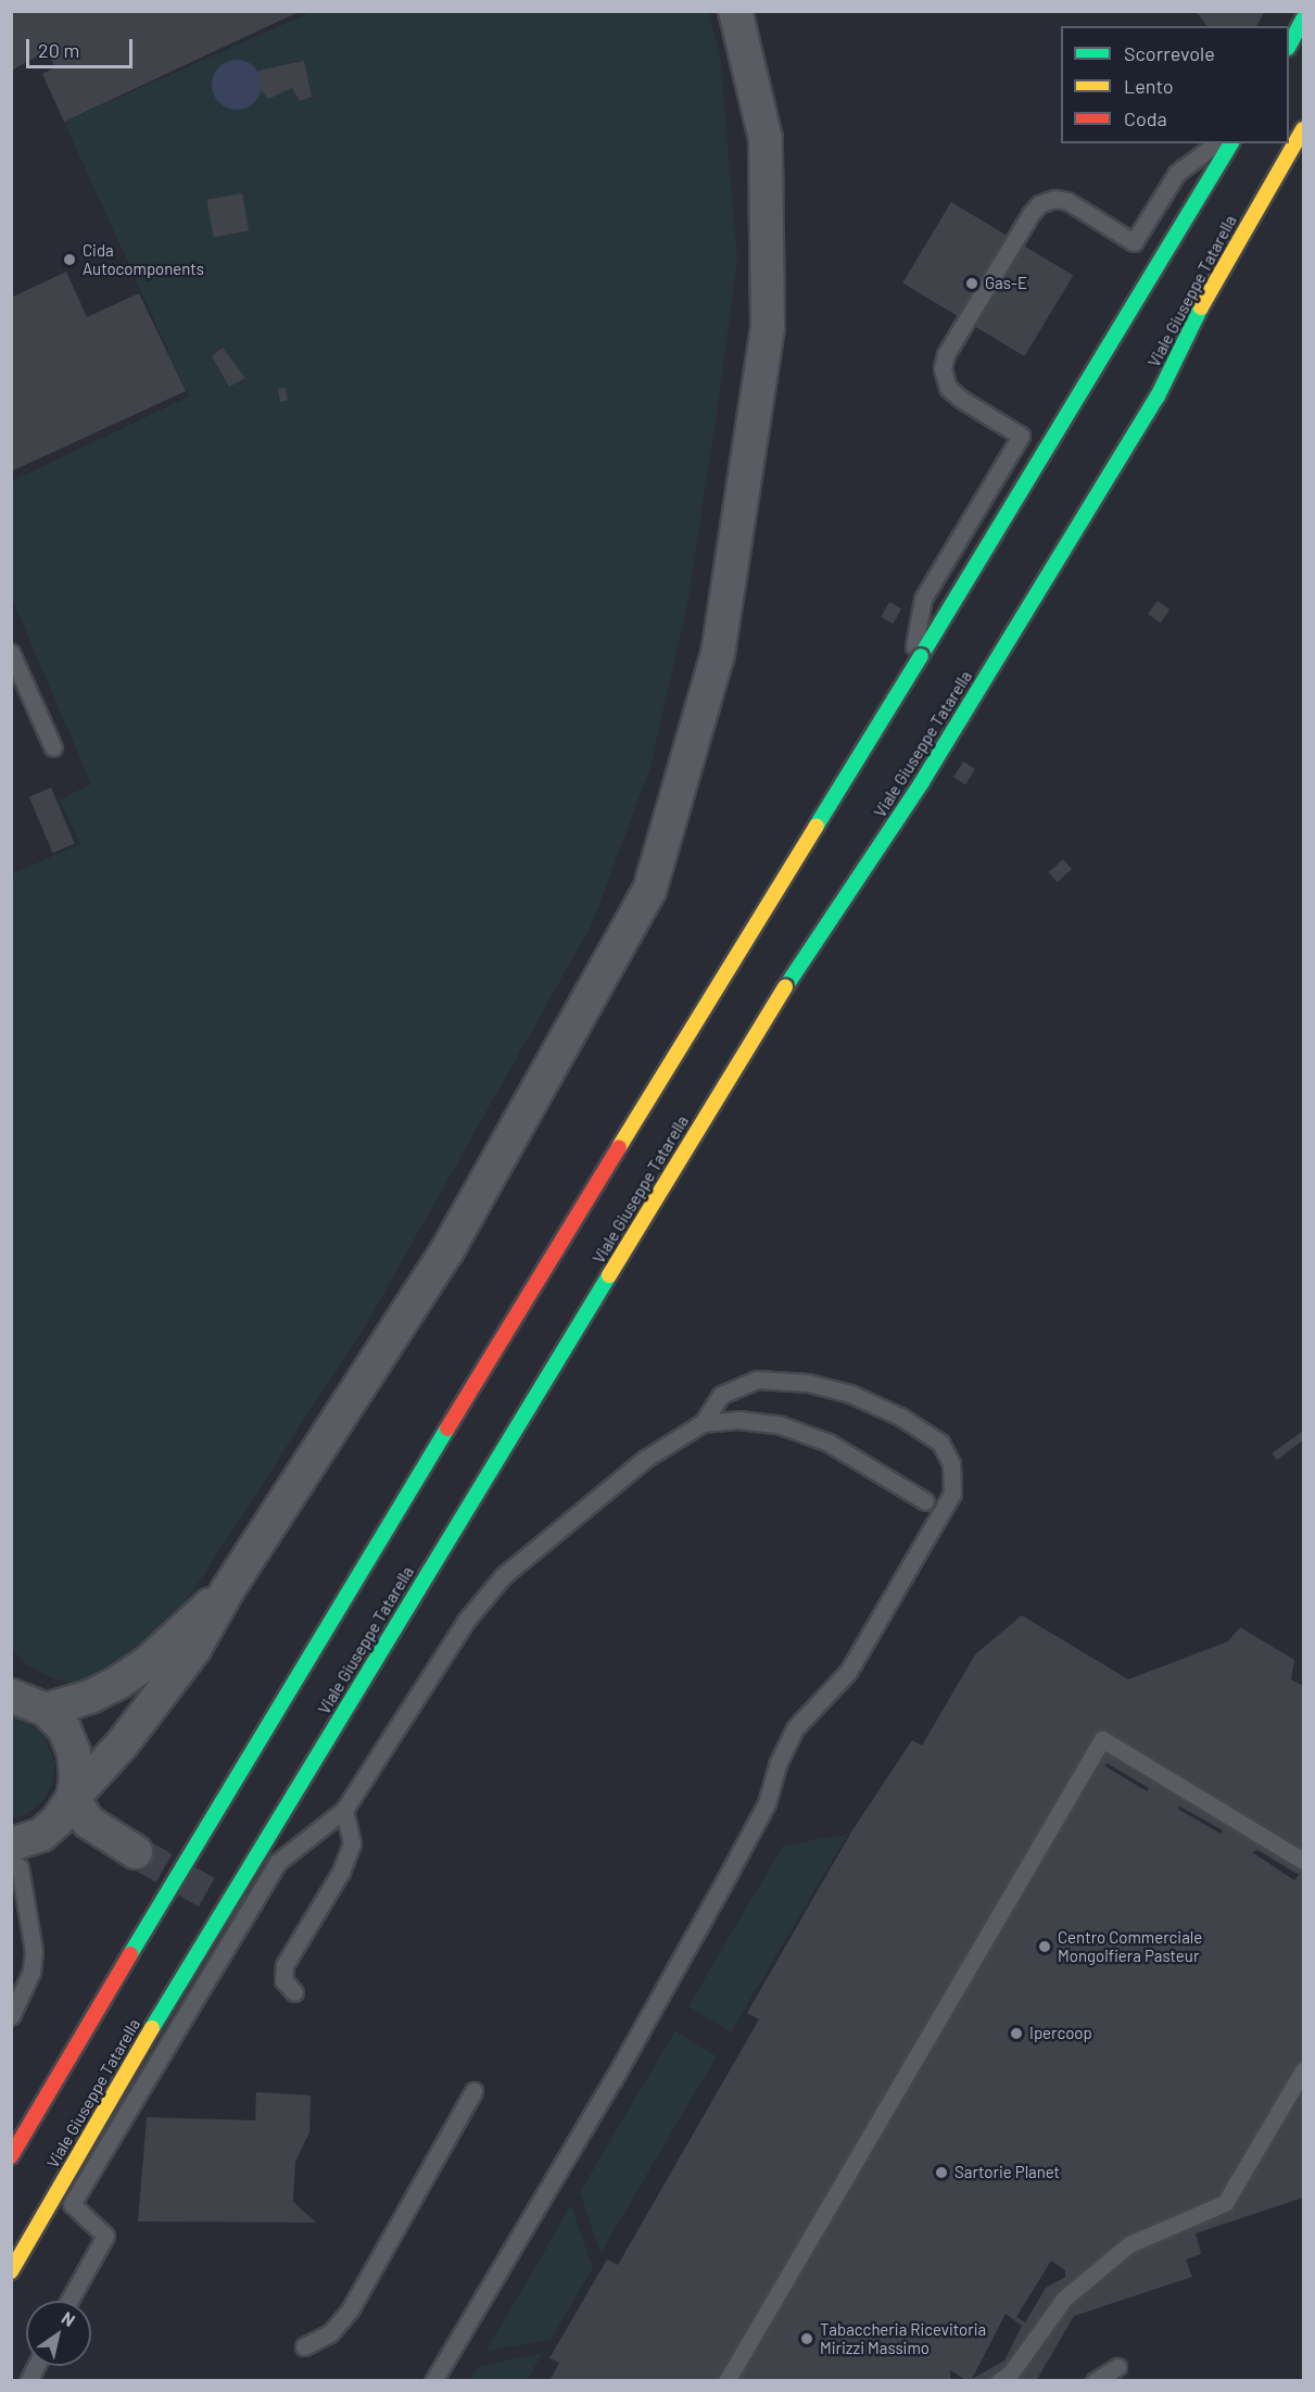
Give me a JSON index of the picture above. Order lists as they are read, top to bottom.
{
  "streets": {
    "main road": ["Viale Giuseppe Tatarella"]
  },
  "places": [
    "Cida Autocomponents",
    "Gas-E",
    "Centro Commerciale Mongolfiera Pasteur",
    "Ipercoop",
    "Sartorie Planet",
    "Tabaccheria Ricevitoria Mirizzi Massimo"
  ],
  "legend": ["Scorrevole", "Lento", "Coda"],
  "scale_bar": "20 m",
  "north": "top right"
}
